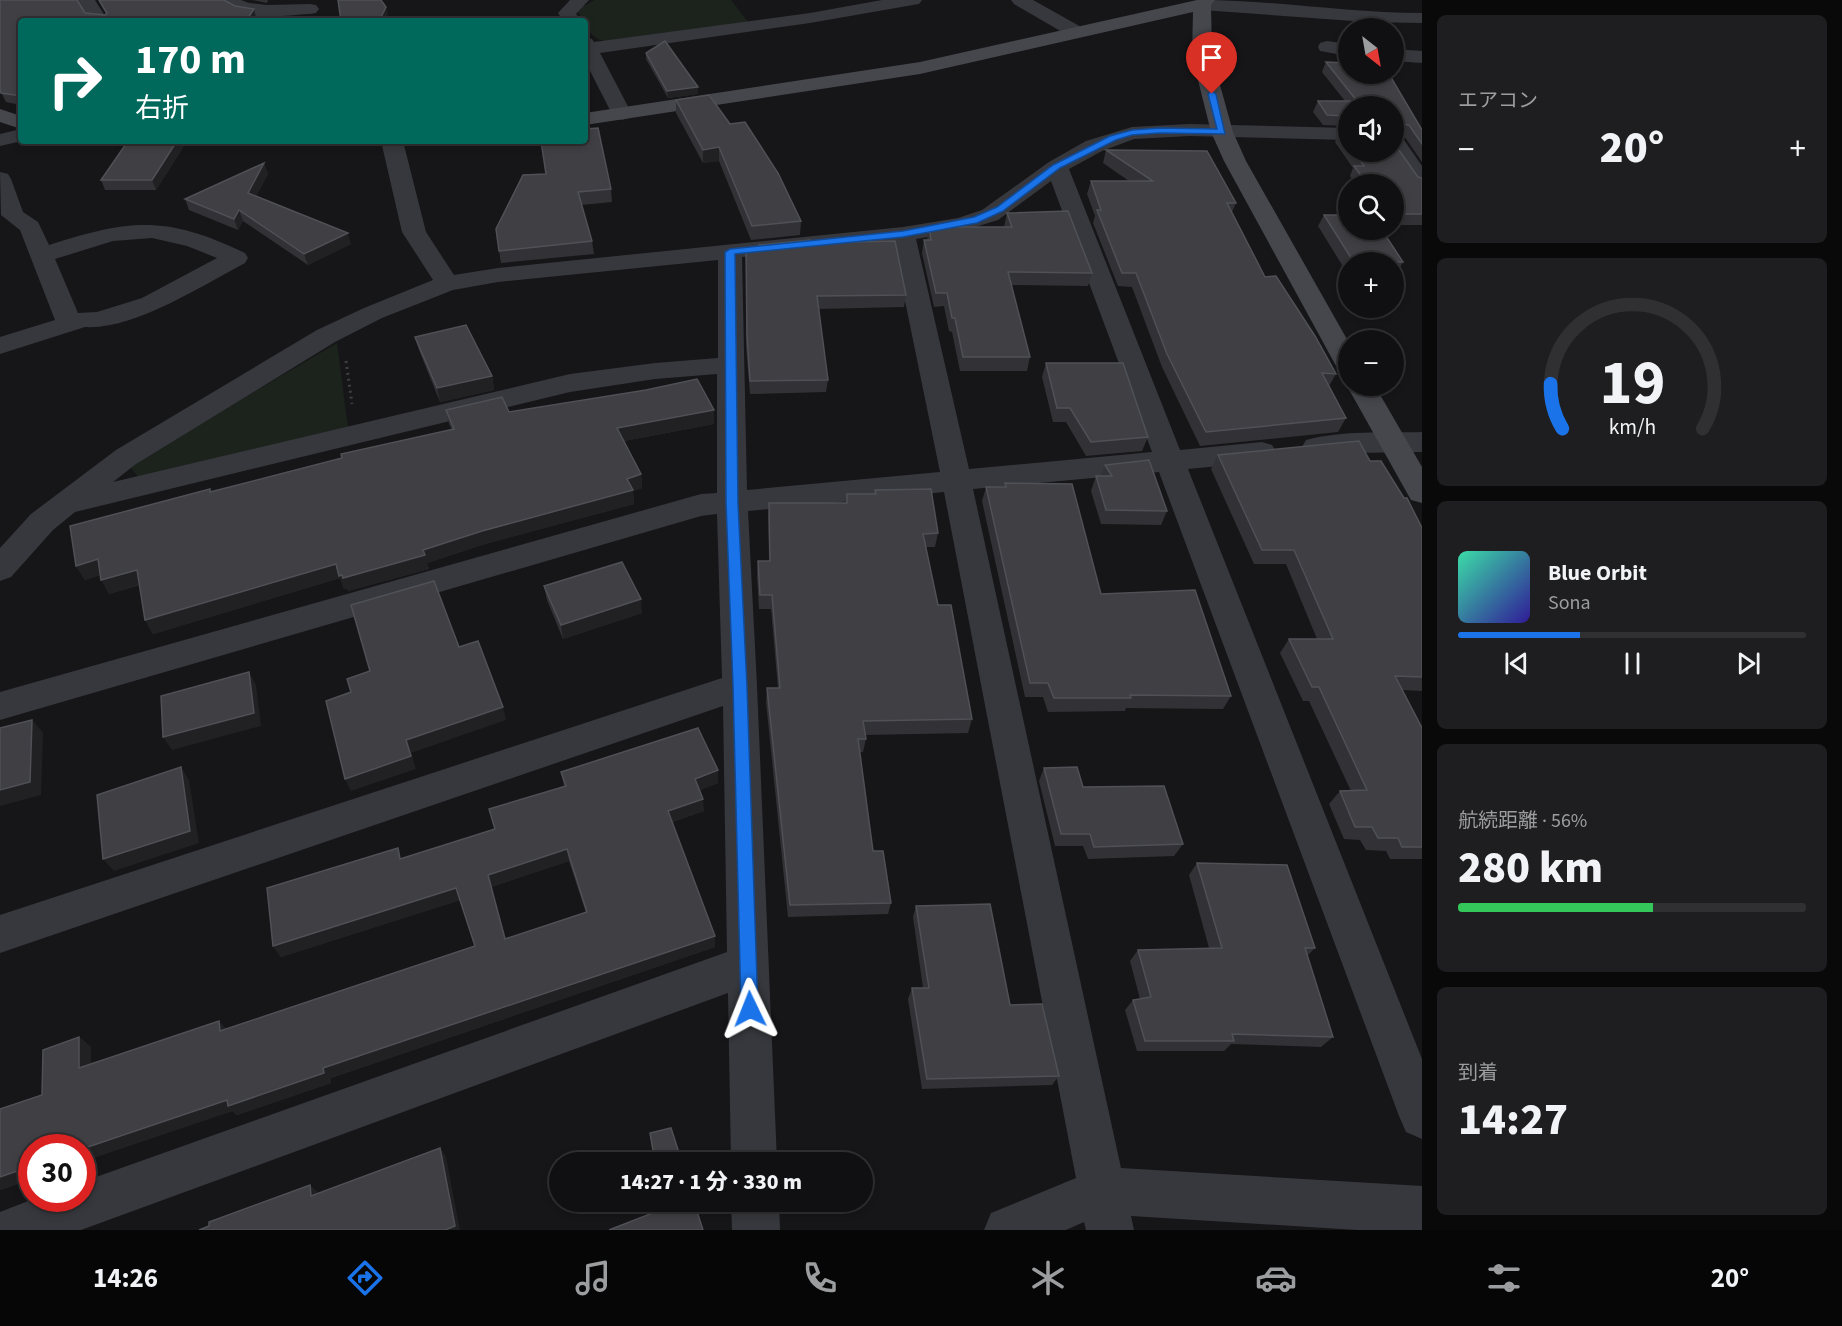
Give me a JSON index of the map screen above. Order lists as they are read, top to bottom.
{
  "north": "bottom right",
  "page": {
    "tile": [
      "エアコン",
      ["航続距離 · 56%", "280 km"],
      ["到着", "14:27"]
    ],
    "map_buttons": ["+", "−"],
    "turn": ["170 m", "右折"],
    "heat": ["−", "20°", "+"],
    "song": ["Blue Orbit", "Sona"],
    "limit": "30",
    "trip": "14:27 · 1 分 · 330 m",
    "tabs": ["14:26", "20°"],
    "gauge": ["19", "km/h"]
  }
}
